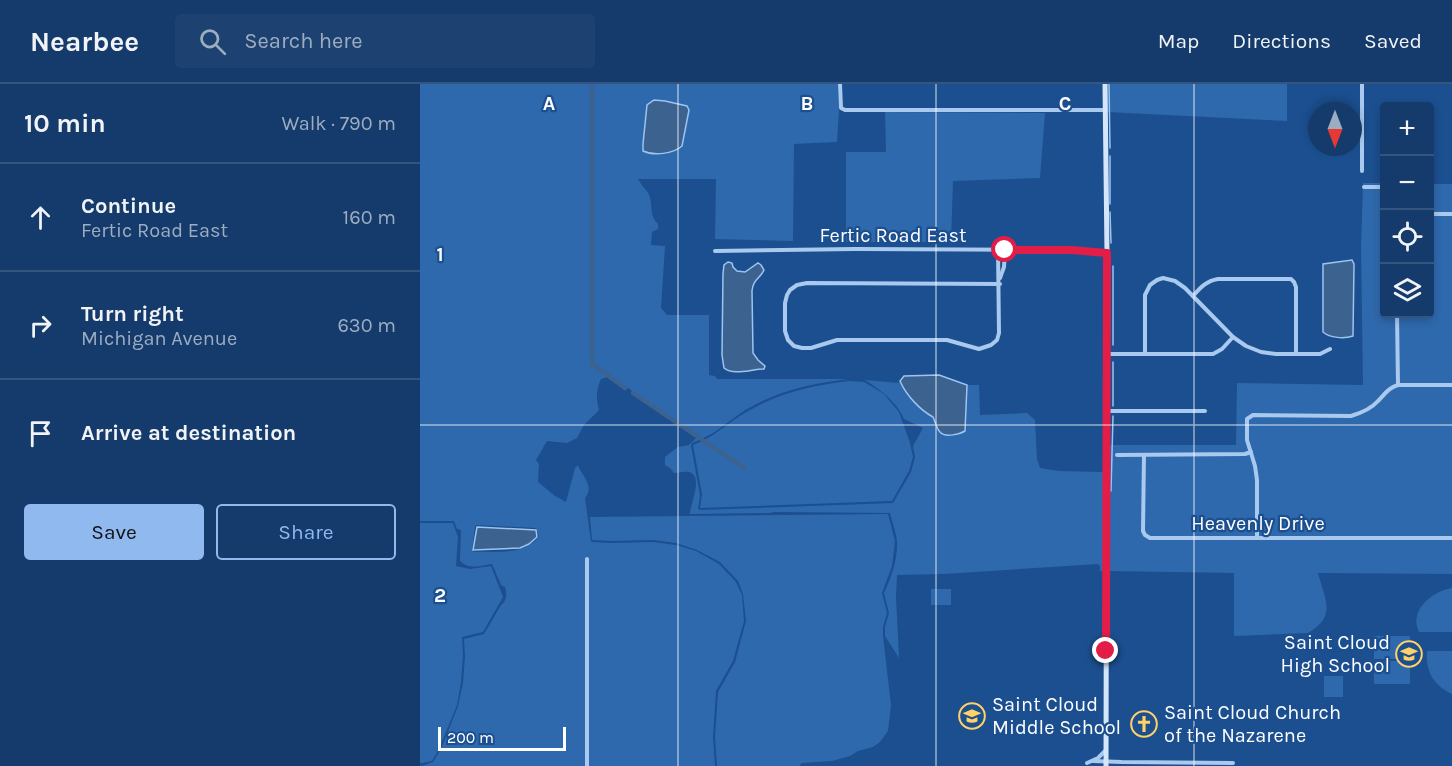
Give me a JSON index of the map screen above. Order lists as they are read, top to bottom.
{
  "streets": {
    "street": ["Fertic Road East", "Heavenly Drive"]
  },
  "places": {
    "school or university": ["Saint Cloud High School", "Saint Cloud Middle School"],
    "church": ["Saint Cloud Church of the Nazarene"]
  },
  "scale_bar": "200 m",
  "north": "bottom",
  "page": {
    "header": "Nearbee",
    "search": "Search here",
    "nav": ["Map", "Directions", "Saved"],
    "heading": ["10 min", "Walk · 790 m"],
    "map_buttons": ["+", "−"],
    "list": [
      ["Continue", "Fertic Road East", "160 m"],
      ["Turn right", "Michigan Avenue", "630 m"],
      "Arrive at destination"
    ],
    "buttons": ["Save", "Share"],
    "scale": "200 m"
  },
  "grid": {
    "columns": ["A", "B", "C"],
    "rows": ["1", "2"]
  }
}
